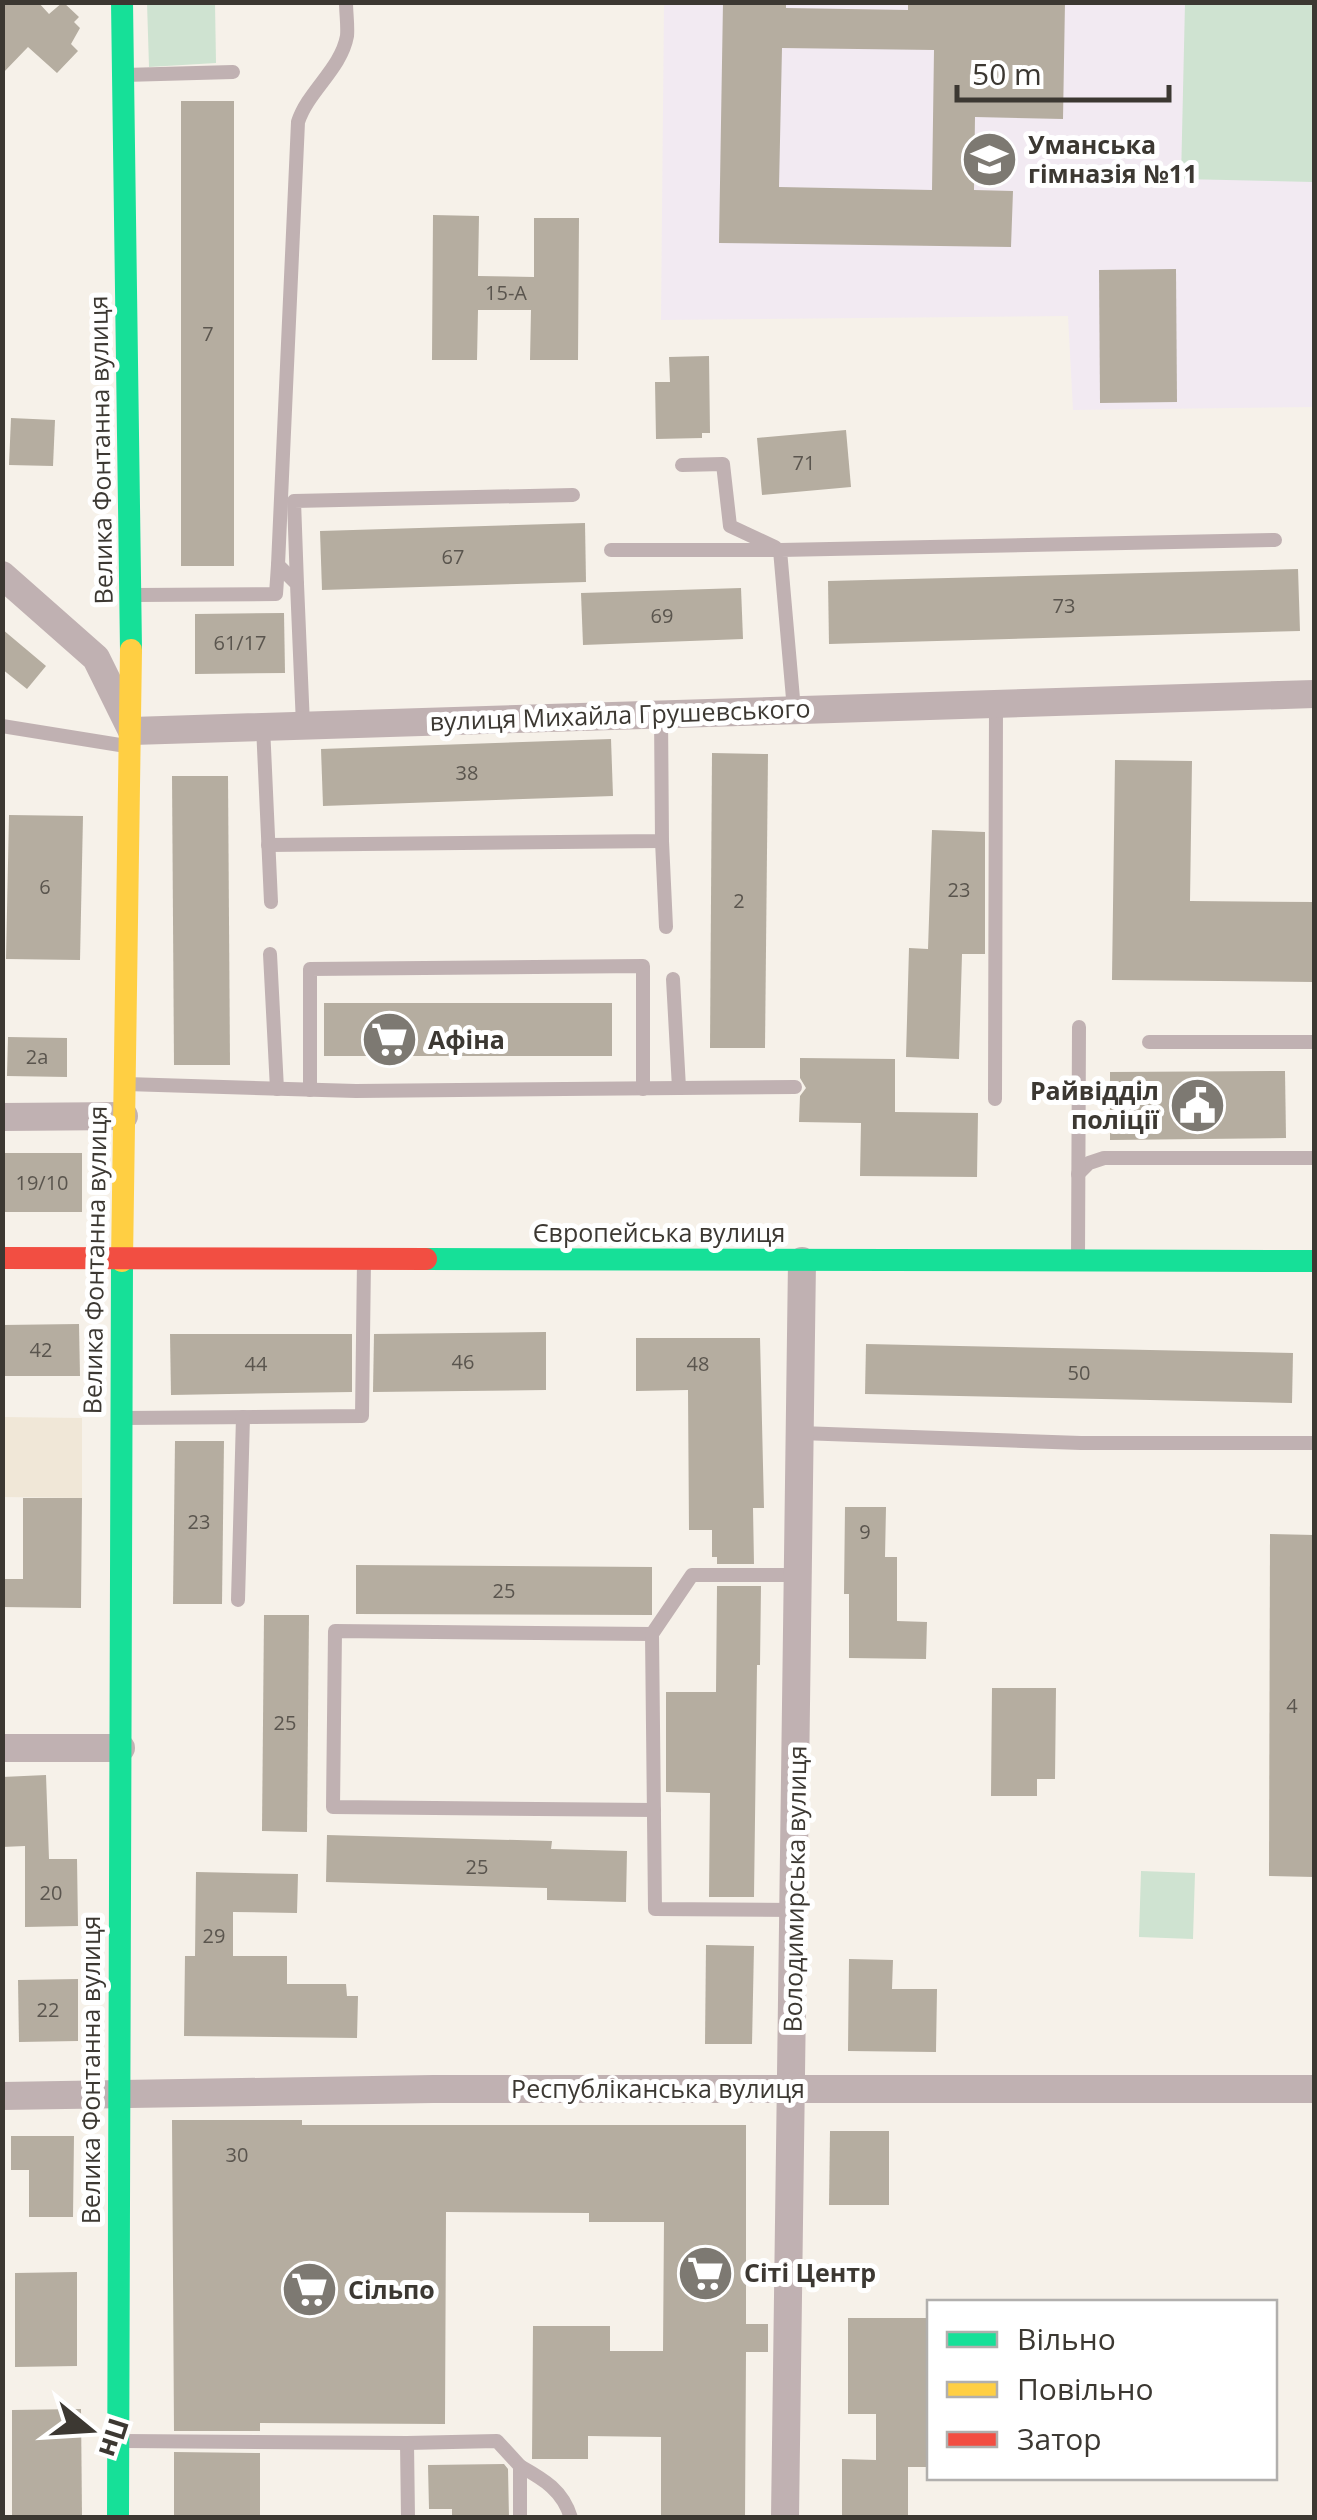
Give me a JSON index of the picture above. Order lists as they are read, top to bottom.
{
  "streets": {
    "street": [
      "Велика Фонтанна вулиця",
      "вулиця Михайла Грушевського",
      "Європейська вулиця",
      "Володимирська вулиця",
      "Республіканська вулиця"
    ]
  },
  "crossings": [
    ["Велика Фонтанна вулиця", "вулиця Михайла Грушевського"],
    ["Велика Фонтанна вулиця", "Європейська вулиця"],
    ["Велика Фонтанна вулиця", "Республіканська вулиця"],
    ["Європейська вулиця", "Володимирська вулиця"],
    ["Володимирська вулиця", "Республіканська вулиця"]
  ],
  "places": {
    "school or university": ["Уманська гімназія №11"],
    "supermarket": ["Афіна", "Сіті Центр", "Сільпо"],
    "public building": ["Райвідділ поліції"]
  },
  "house_numbers": [
    "15-А",
    "7",
    "71",
    "67",
    "73",
    "69",
    "61/17",
    "38",
    "6",
    "23",
    "2",
    "2а",
    "19/10",
    "42",
    "46",
    "44",
    "48",
    "50",
    "23",
    "9",
    "25",
    "4",
    "25",
    "25",
    "20",
    "29",
    "22",
    "30"
  ],
  "legend": ["Вільно", "Повільно", "Затор"],
  "scale_bar": "50 m",
  "north": "right"
}
